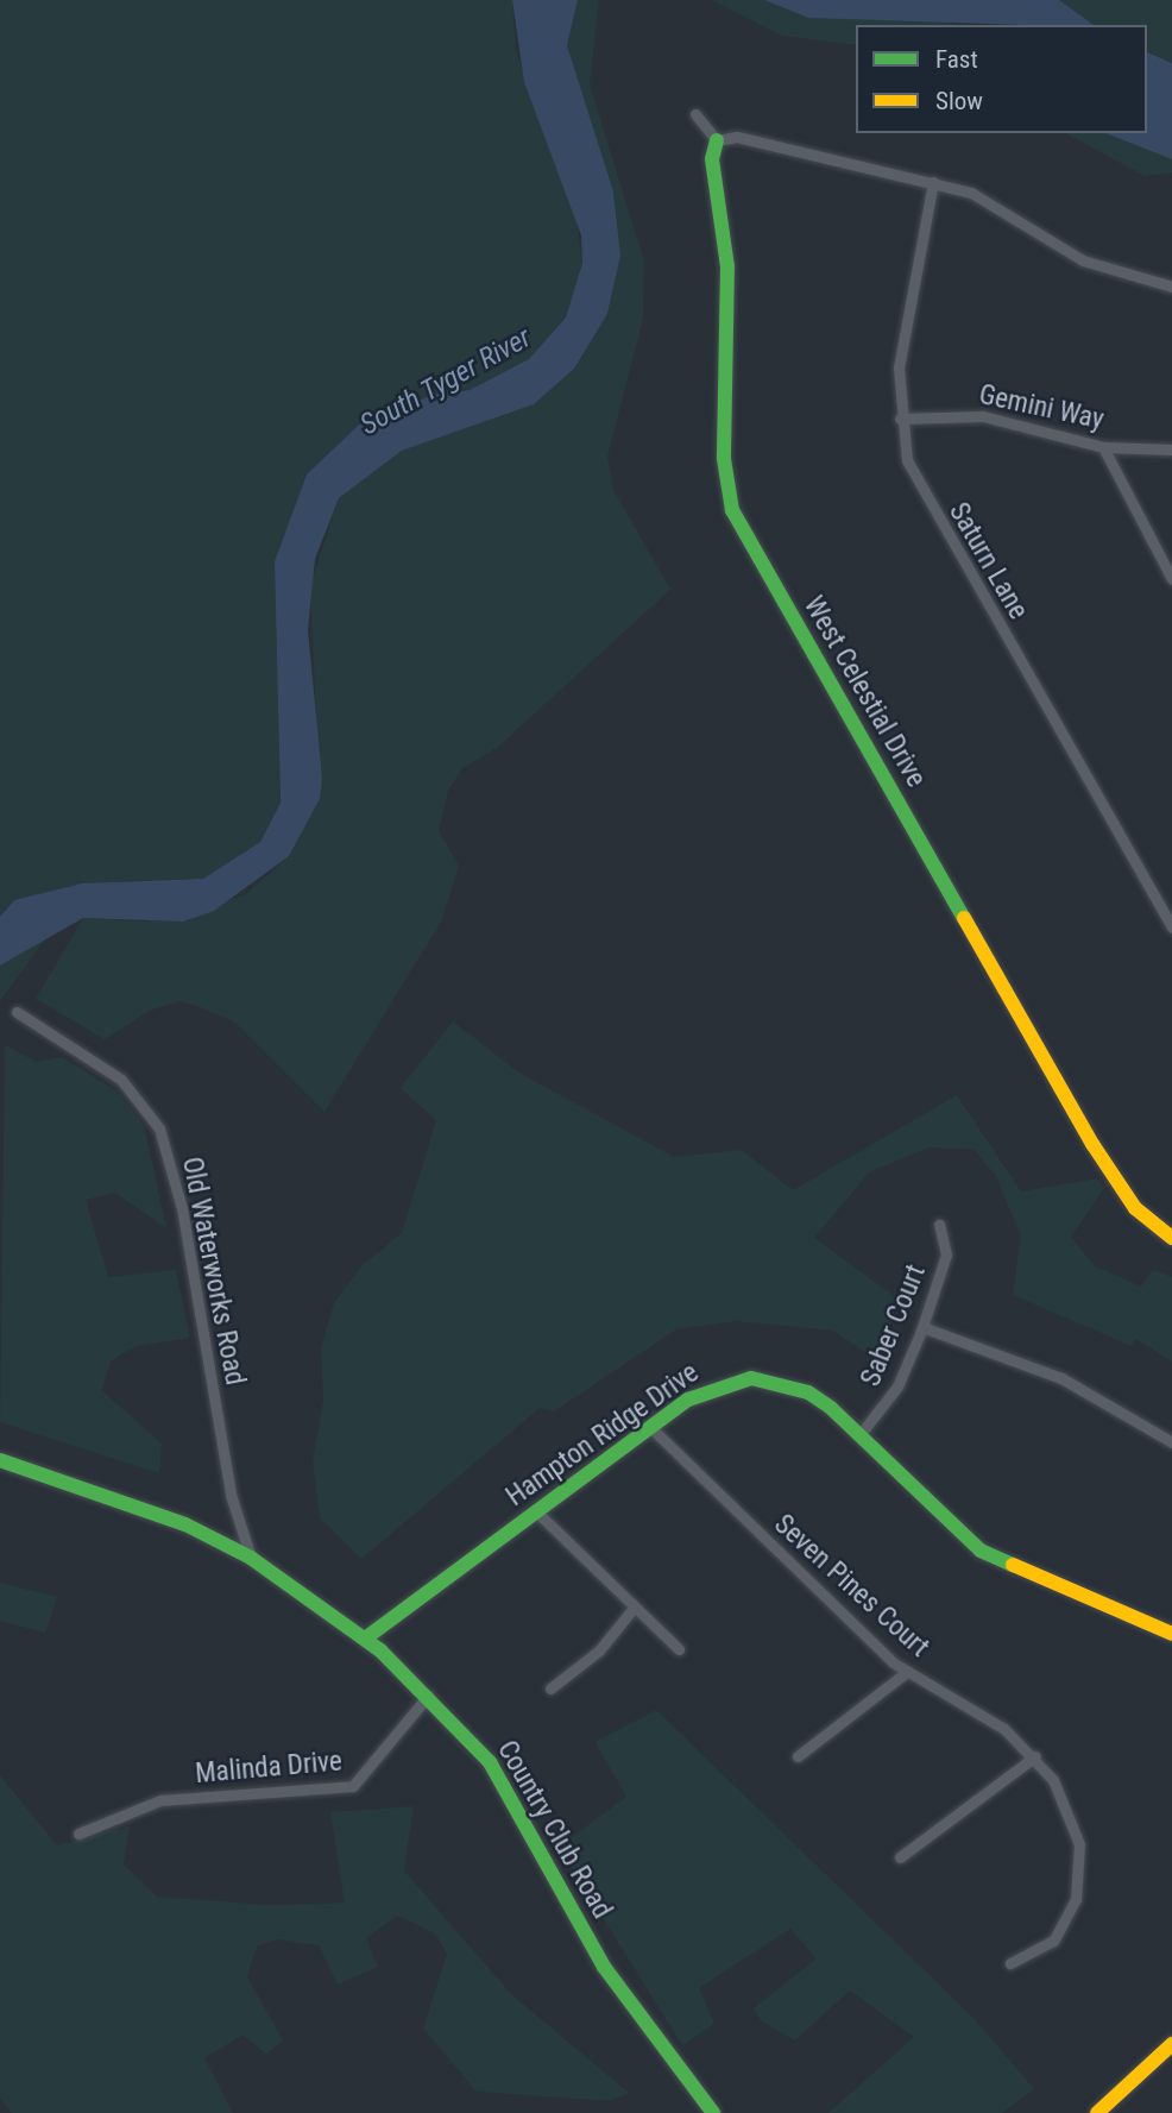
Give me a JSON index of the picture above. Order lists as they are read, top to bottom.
{
  "streets": {
    "street": [
      "Gemini Way",
      "Saturn Lane",
      "West Celestial Drive",
      "Old Waterworks Road",
      "Saber Court",
      "Hampton Ridge Drive",
      "Seven Pines Court",
      "Malinda Drive",
      "Country Club Road"
    ]
  },
  "crossings": [
    ["Gemini Way", "Saturn Lane"],
    ["Old Waterworks Road", "Country Club Road"],
    ["Saber Court", "Hampton Ridge Drive"],
    ["Hampton Ridge Drive", "Seven Pines Court"],
    ["Hampton Ridge Drive", "Country Club Road"],
    ["Malinda Drive", "Country Club Road"]
  ],
  "water": ["South Tyger River"],
  "legend": ["Fast", "Slow"]
}
